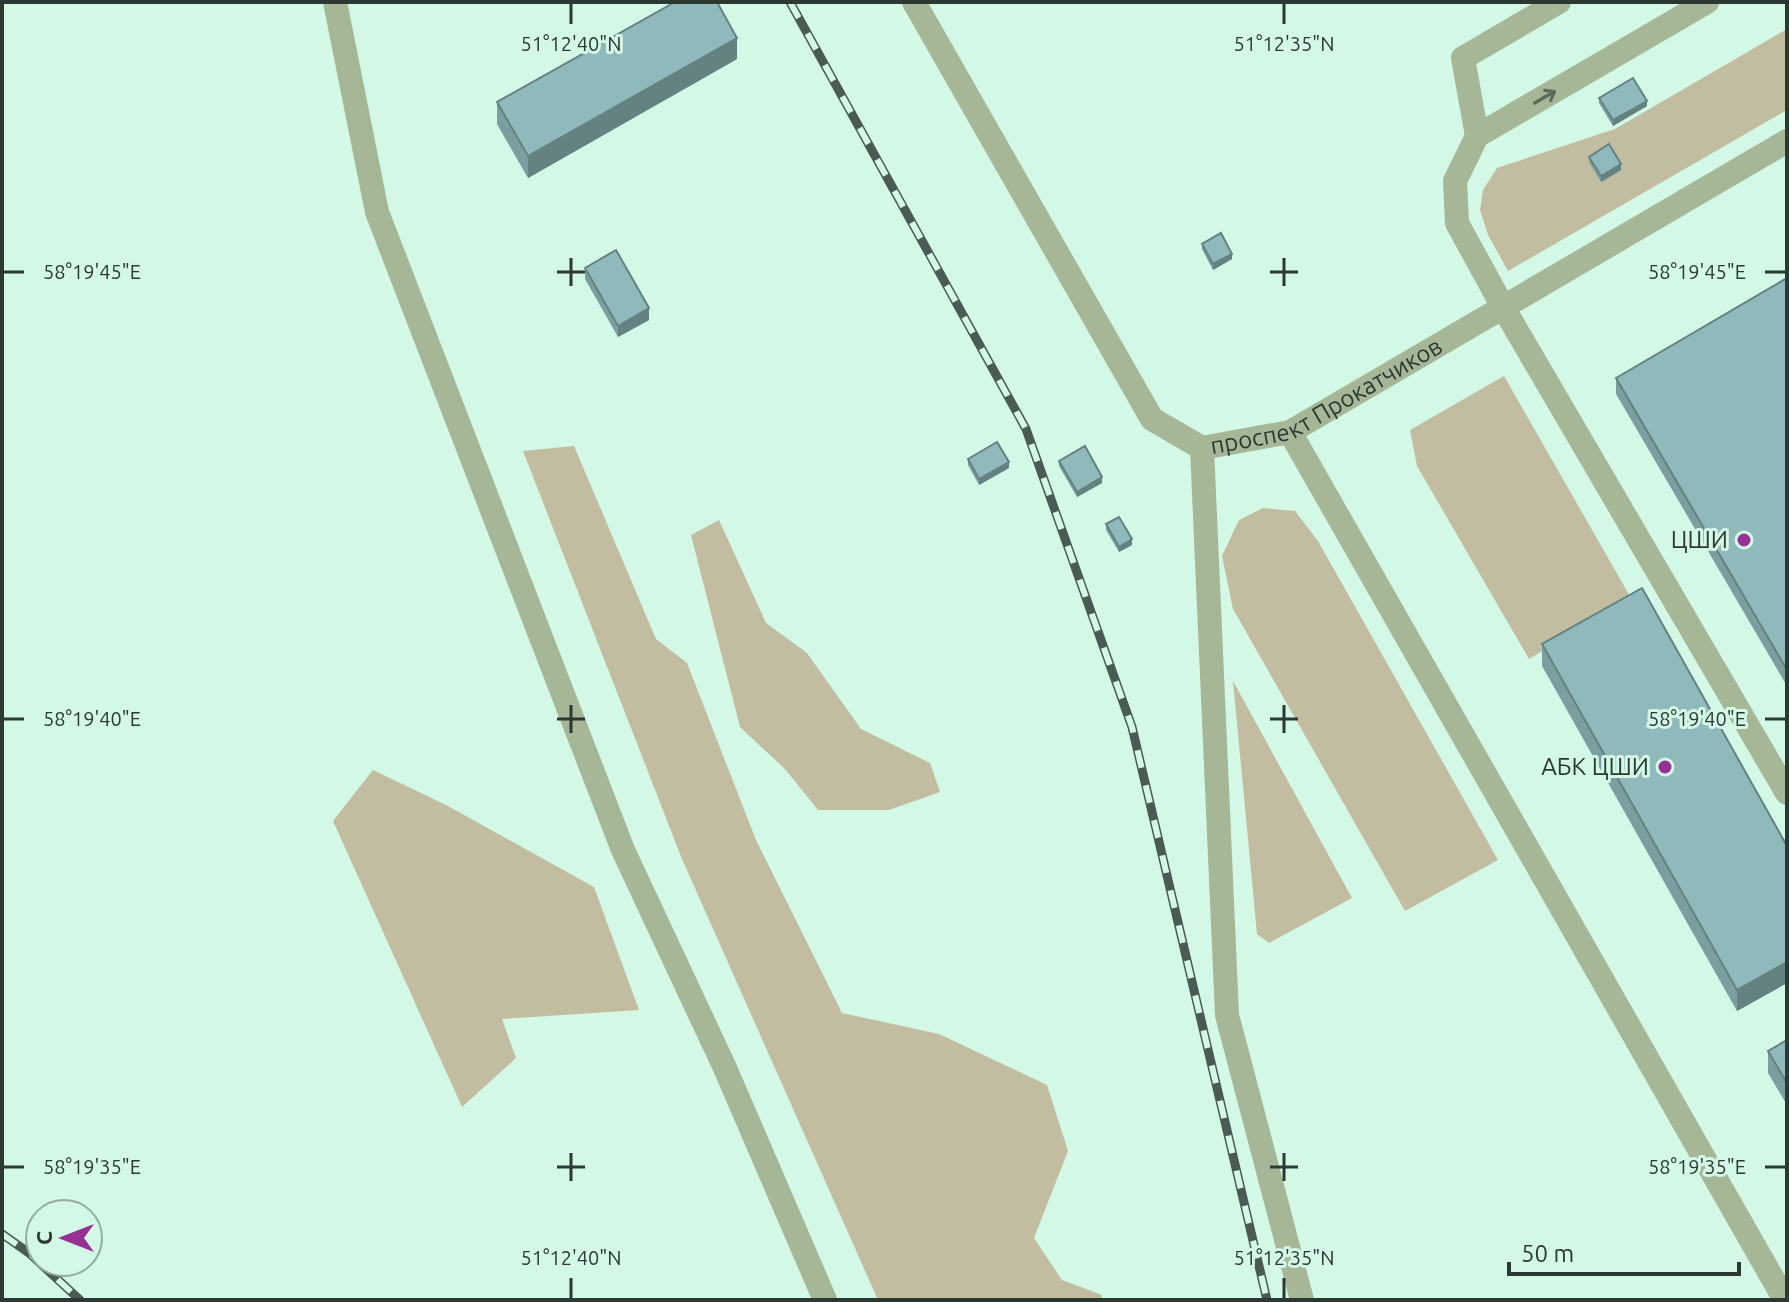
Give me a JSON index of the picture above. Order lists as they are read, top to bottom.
{
  "streets": {
    "street": ["проспект Прокатчиков"]
  },
  "places": ["ЦШИ", "АБК ЦШИ"],
  "scale_bar": "50 m",
  "north": "left",
  "coordinates": [
    "51°12'40\"N",
    "51°12'35\"N",
    "58°19'45\"E",
    "58°19'40\"E",
    "58°19'35\"E"
  ]
}
